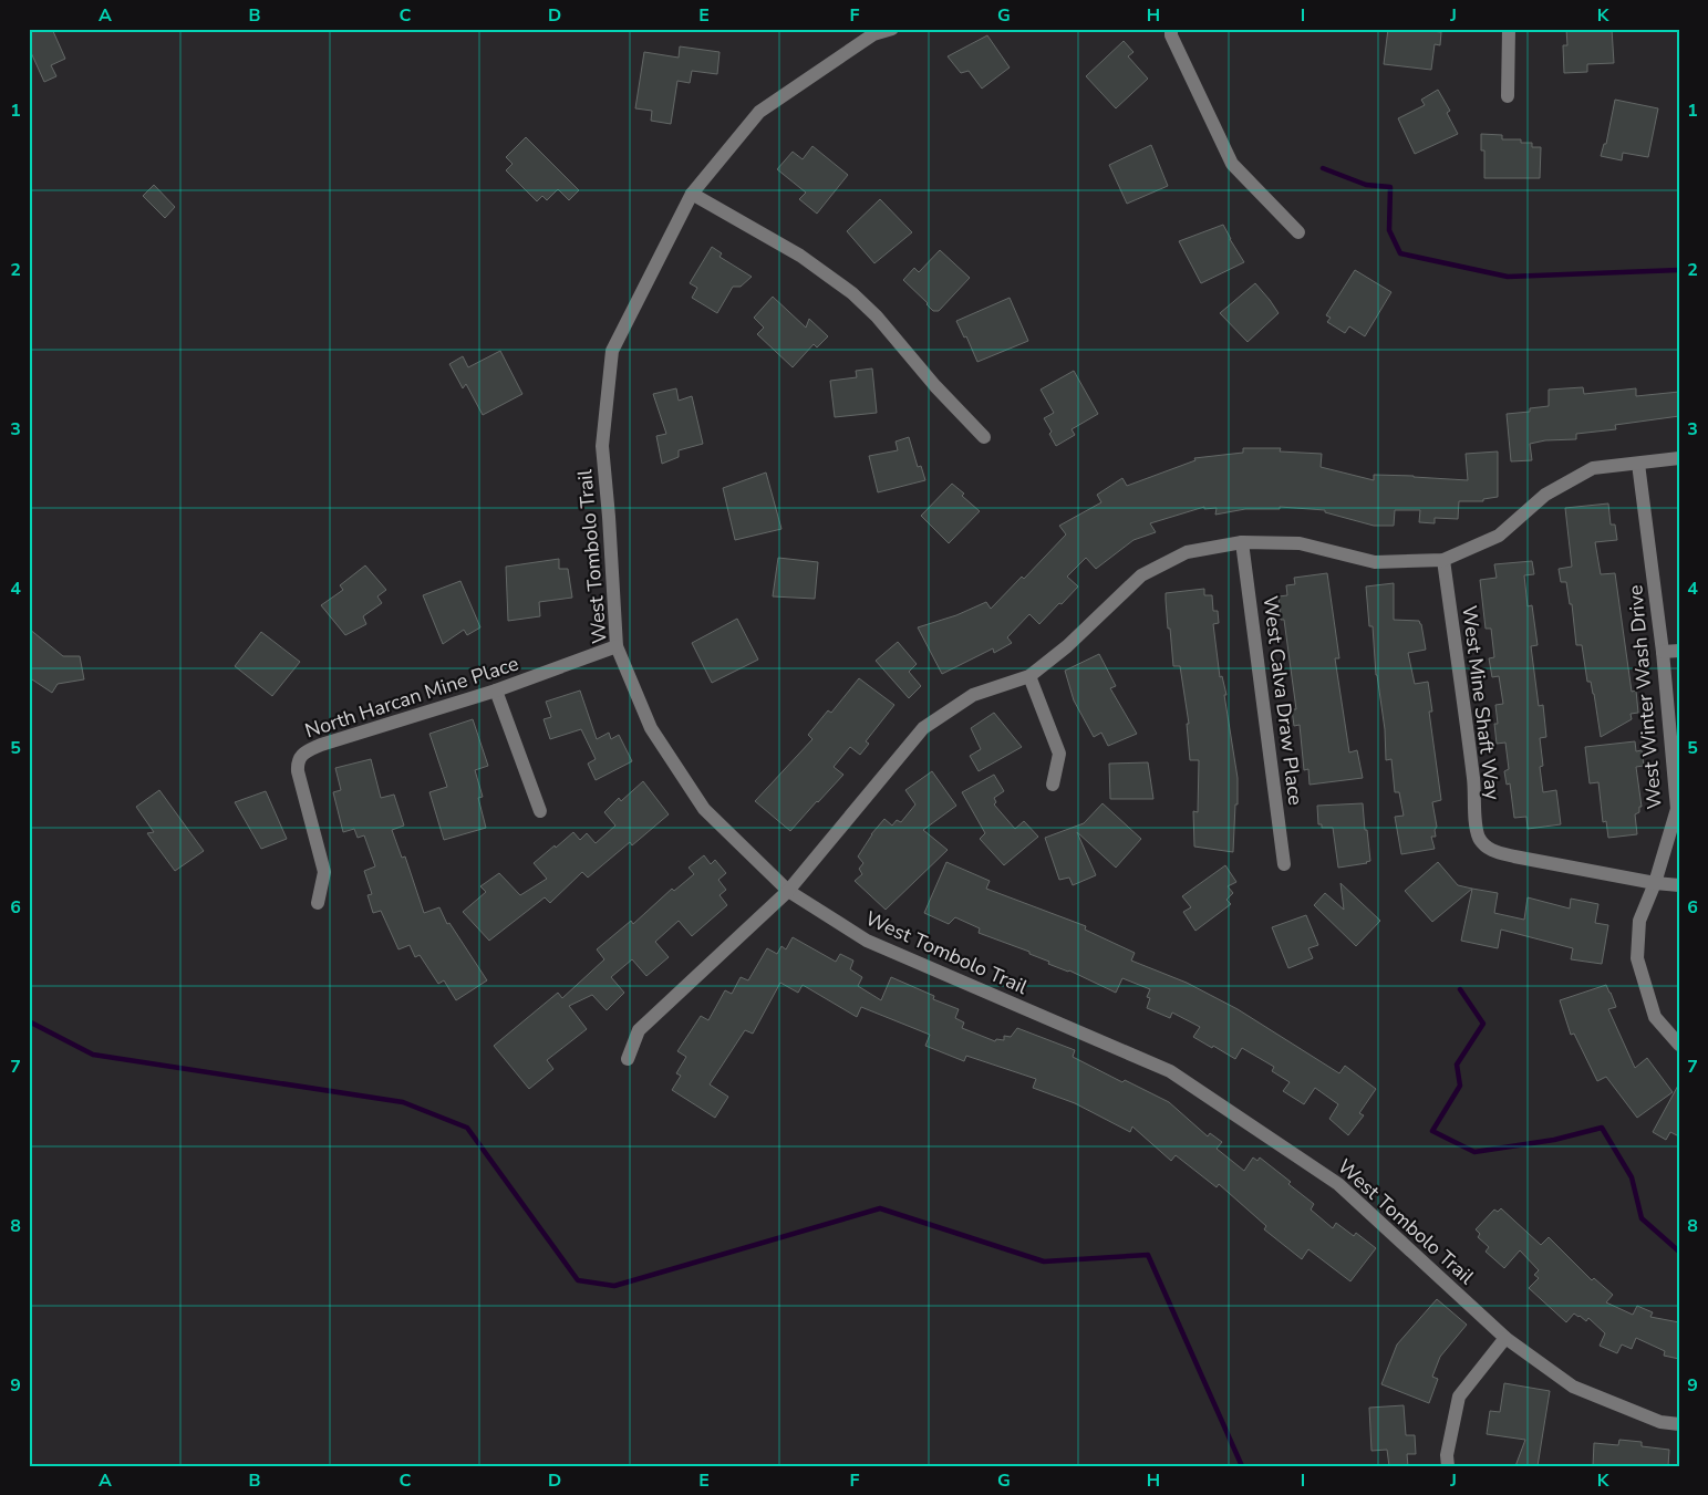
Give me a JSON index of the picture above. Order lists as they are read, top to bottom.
{
  "streets": {
    "street": [
      "West Tombolo Trail",
      "North Harcan Mine Place",
      "West Winter Wash Drive",
      "West Calva Draw Place",
      "West Mine Shaft Way"
    ]
  },
  "crossings": [
    ["West Tombolo Trail", "North Harcan Mine Place"],
    ["West Winter Wash Drive", "West Mine Shaft Way"]
  ],
  "grid": {
    "columns": [
      "A",
      "B",
      "C",
      "D",
      "E",
      "F",
      "G",
      "H",
      "I",
      "J",
      "K"
    ],
    "rows": [
      "1",
      "2",
      "3",
      "4",
      "5",
      "6",
      "7",
      "8",
      "9"
    ]
  }
}
